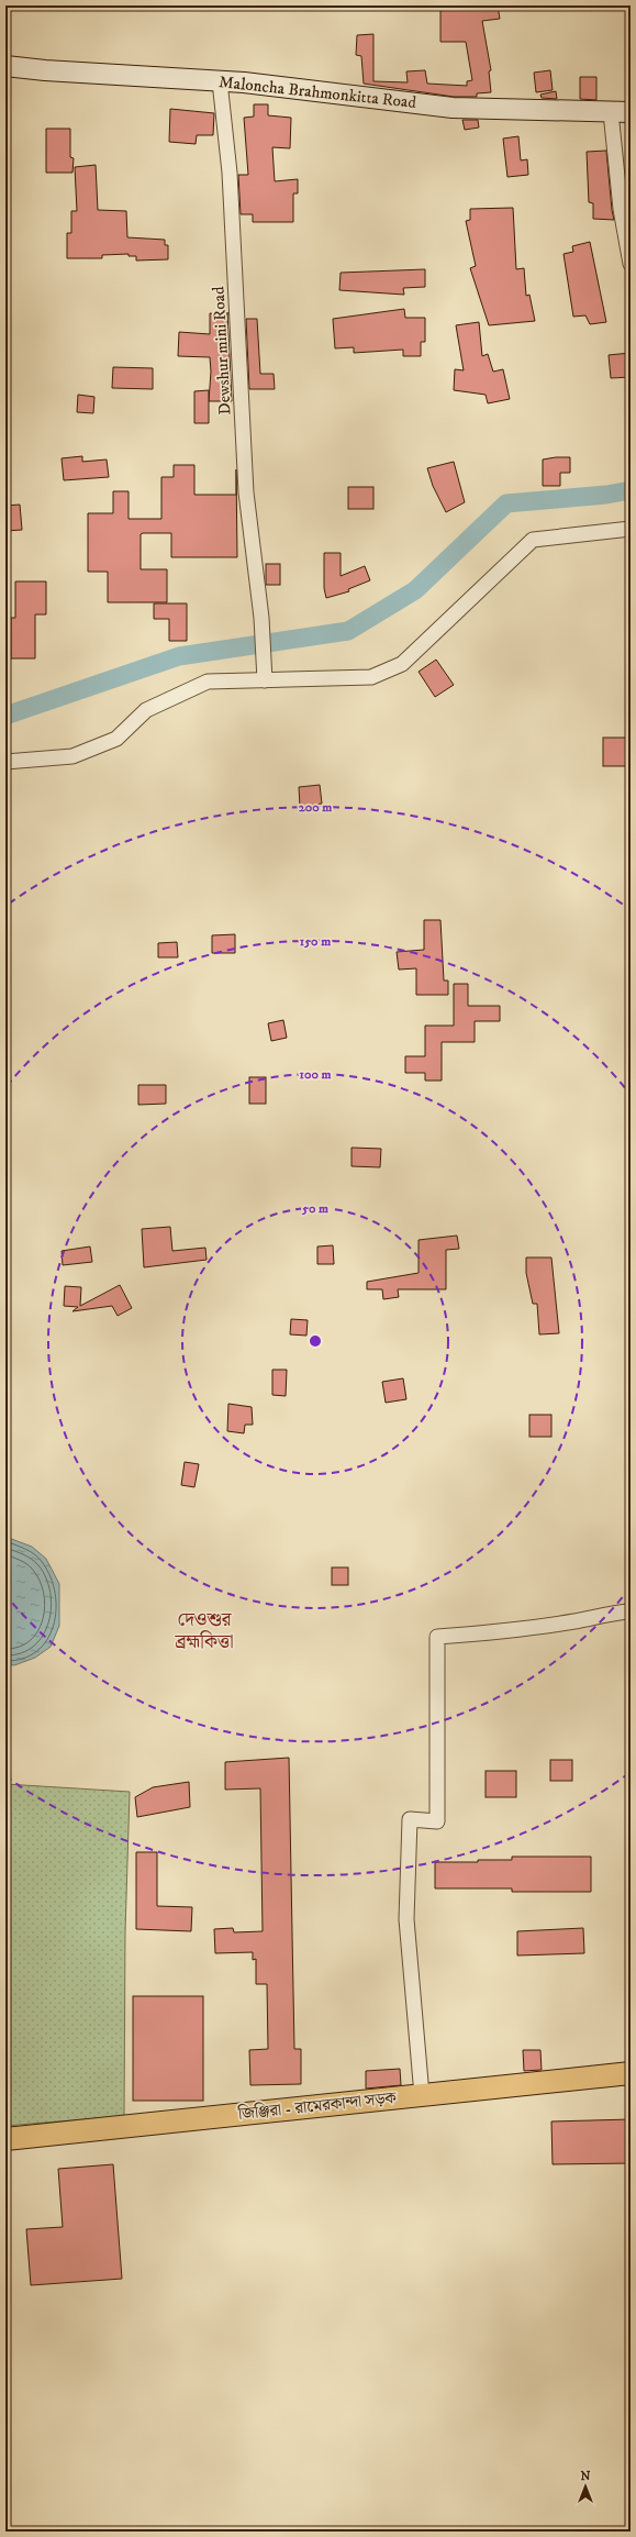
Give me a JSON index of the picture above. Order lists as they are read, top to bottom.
{
  "streets": {
    "main road": ["জিঞ্জিরা - রামেরকান্দা সড়ক"],
    "street": ["Maloncha Brahmonkitta Road", "Dewshur mini Road"]
  },
  "crossings": [
    ["Maloncha Brahmonkitta Road", "Dewshur mini Road"]
  ],
  "districts": ["দেওশুর ব্রহ্মকিত্তা"],
  "north": "top",
  "rings": [
    "200 m",
    "150 m",
    "100 m",
    "50 m"
  ]
}
